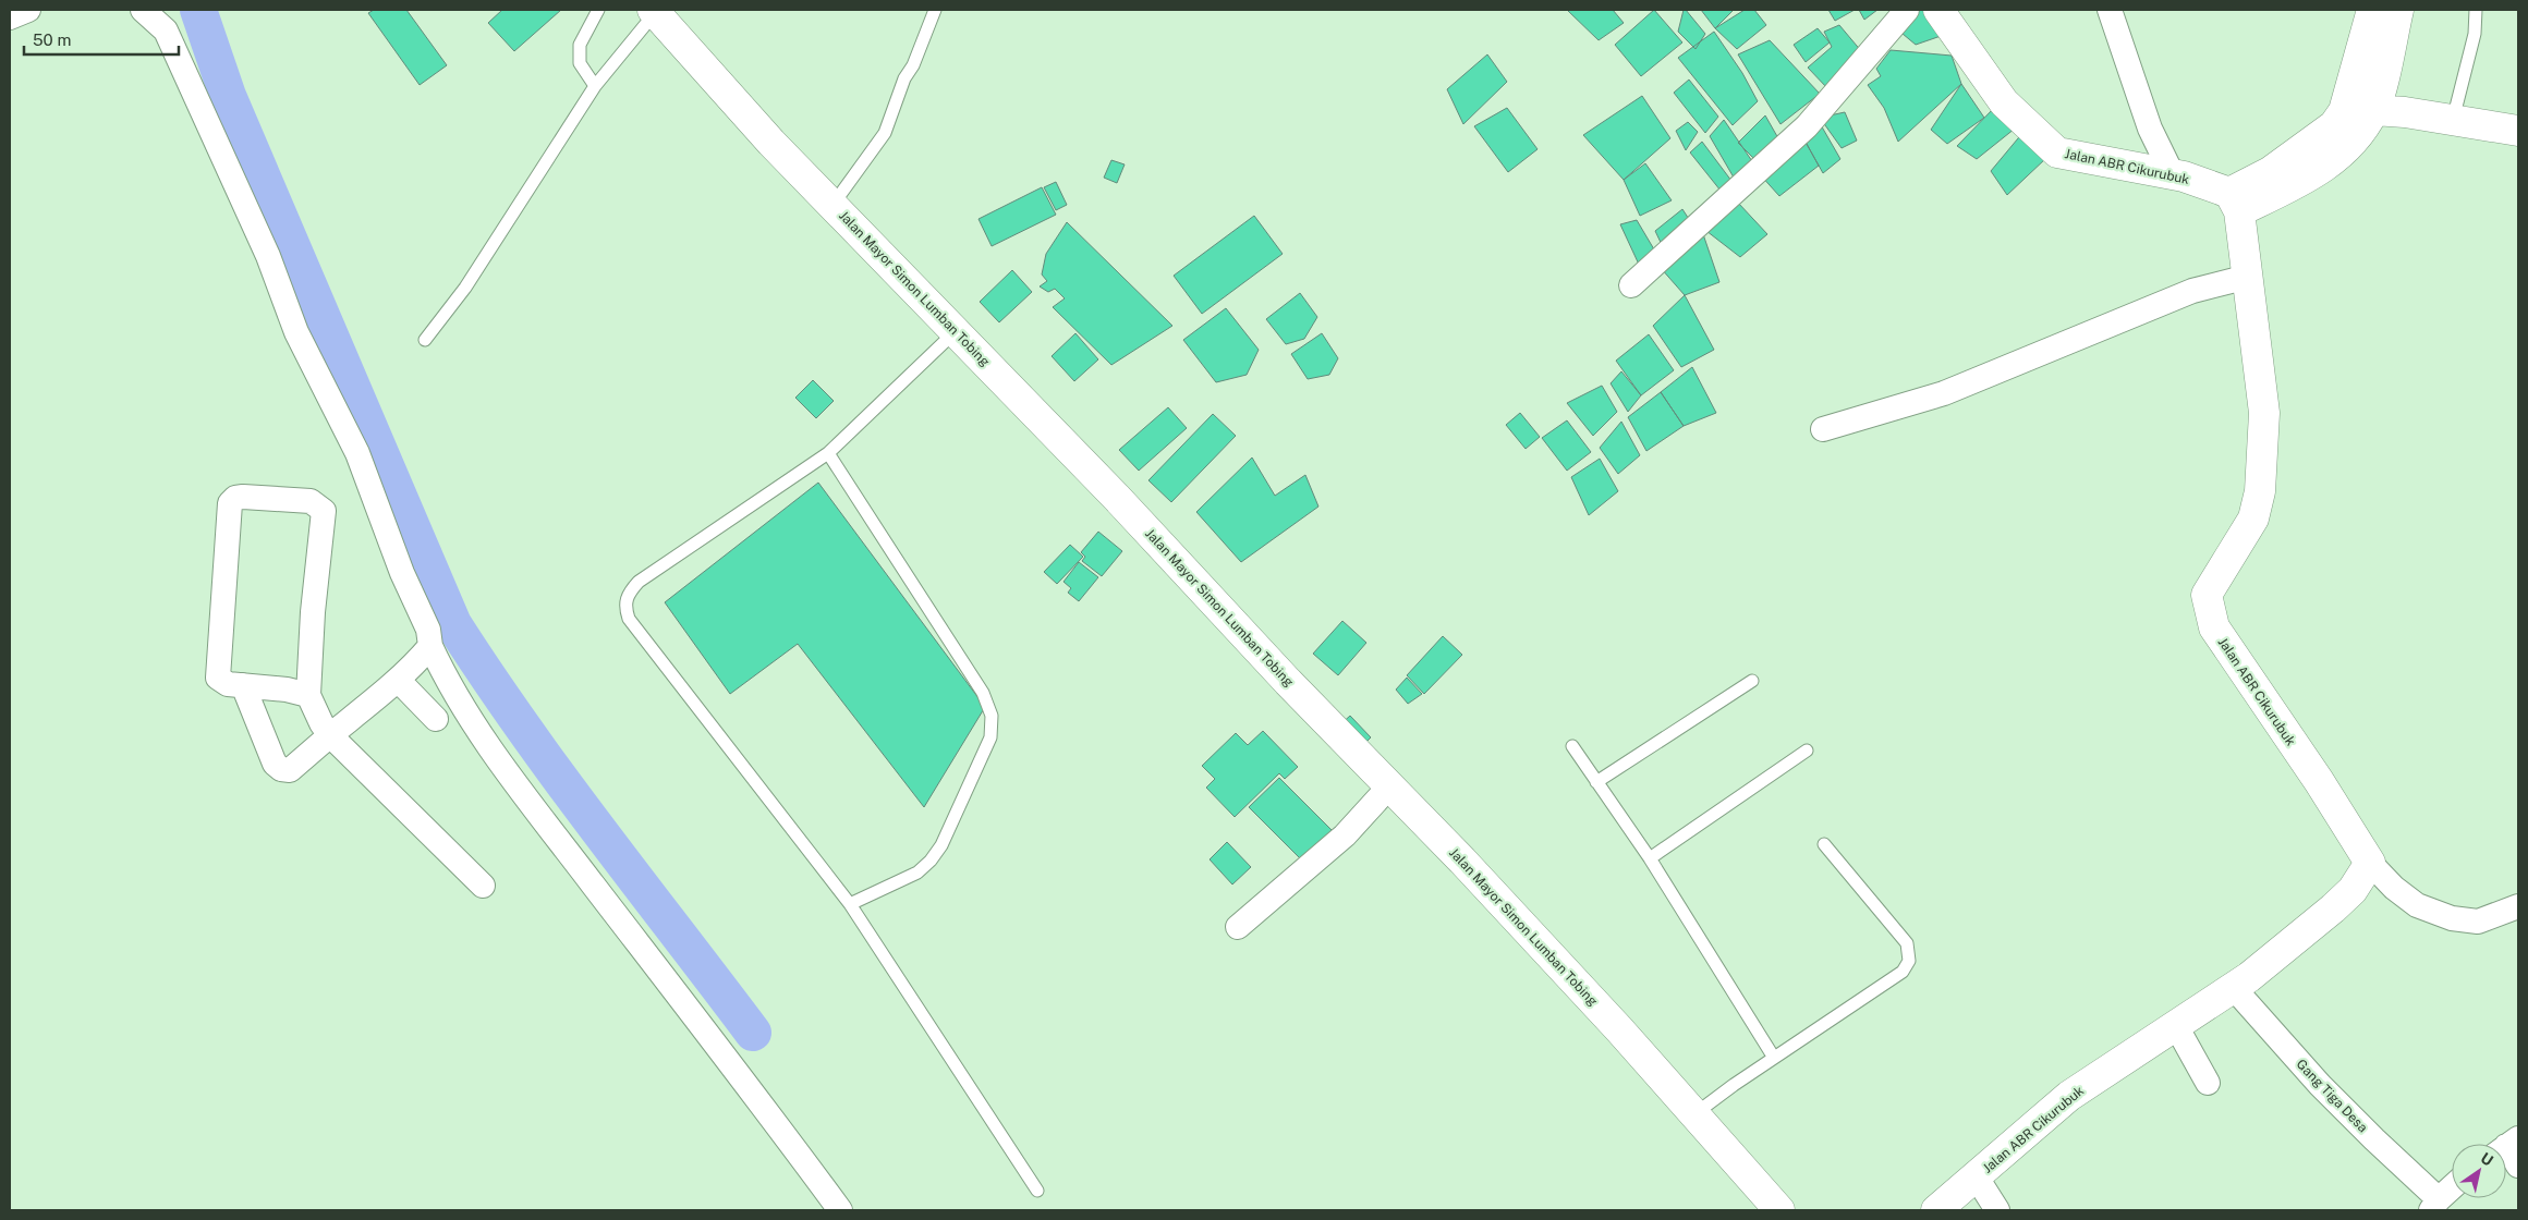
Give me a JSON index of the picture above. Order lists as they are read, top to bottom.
{
  "streets": {
    "street": ["Jalan ABR Cikurubuk", "Jalan Mayor Simon Lumban Tobing", "Gang Tiga Desa"]
  },
  "crossings": [
    ["Jalan ABR Cikurubuk", "Gang Tiga Desa"]
  ],
  "scale_bar": "50 m",
  "north": "top right"
}
